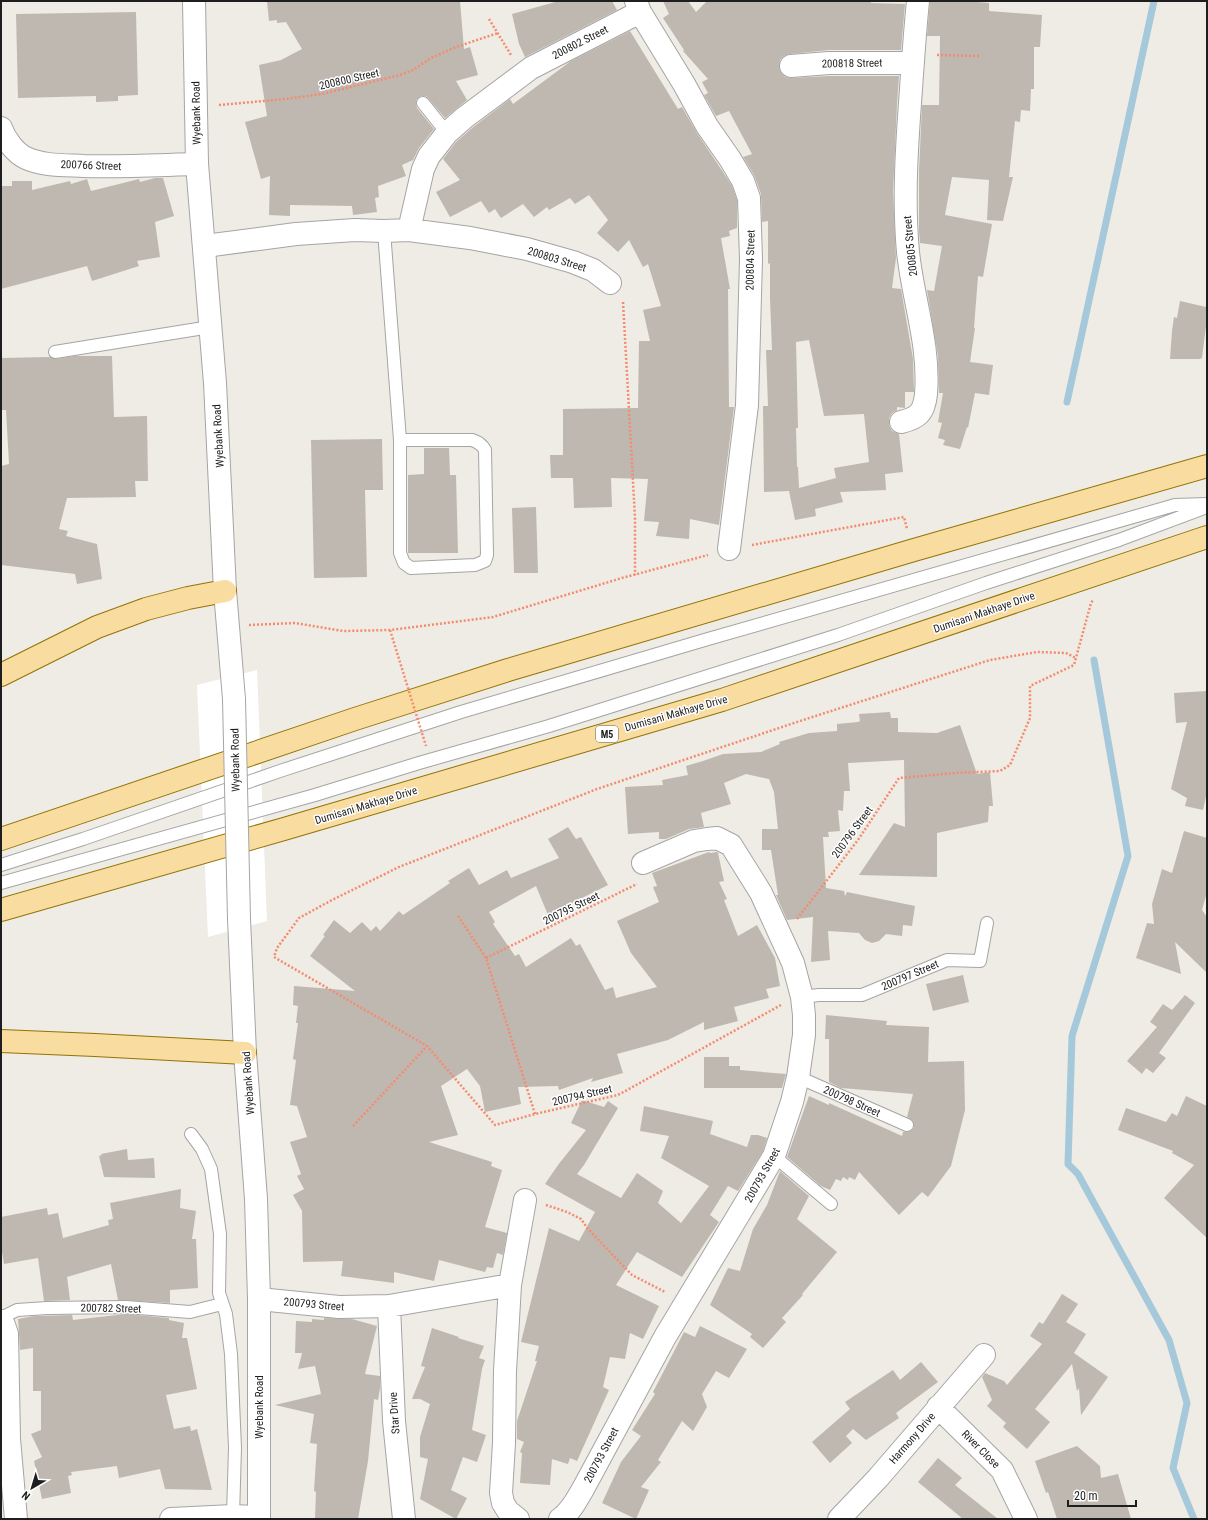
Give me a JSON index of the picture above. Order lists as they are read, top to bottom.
{
  "streets": {
    "main road": ["Dumisani Makhaye Drive", "M5"],
    "street": [
      "200802 Street",
      "200818 Street",
      "Wyebank Road",
      "200766 Street",
      "200805 Street",
      "200803 Street",
      "200804 Street",
      "200793 Street",
      "Star Drive",
      "Harmony Drive",
      "River Close"
    ],
    "lane": ["200797 Street", "200798 Street", "200782 Street"],
    "path": [
      "200800 Street",
      "200796 Street",
      "200795 Street",
      "200794 Street"
    ]
  },
  "crossings": [
    ["200802 Street", "200803 Street"],
    ["200802 Street", "200804 Street"],
    ["200818 Street", "200805 Street"],
    ["200800 Street", "Wyebank Road"],
    ["Wyebank Road", "200766 Street"],
    ["Wyebank Road", "200803 Street"],
    ["Wyebank Road", "200793 Street"],
    ["200796 Street", "200794 Street"],
    ["200796 Street", "200793 Street"],
    ["200795 Street", "200793 Street"],
    ["200797 Street", "200794 Street"],
    ["200797 Street", "200793 Street"],
    ["200794 Street", "200793 Street"],
    ["200798 Street", "200793 Street"],
    ["200793 Street", "Star Drive"],
    ["Harmony Drive", "River Close"]
  ],
  "scale_bar": "20 m",
  "north": "bottom left"
}
